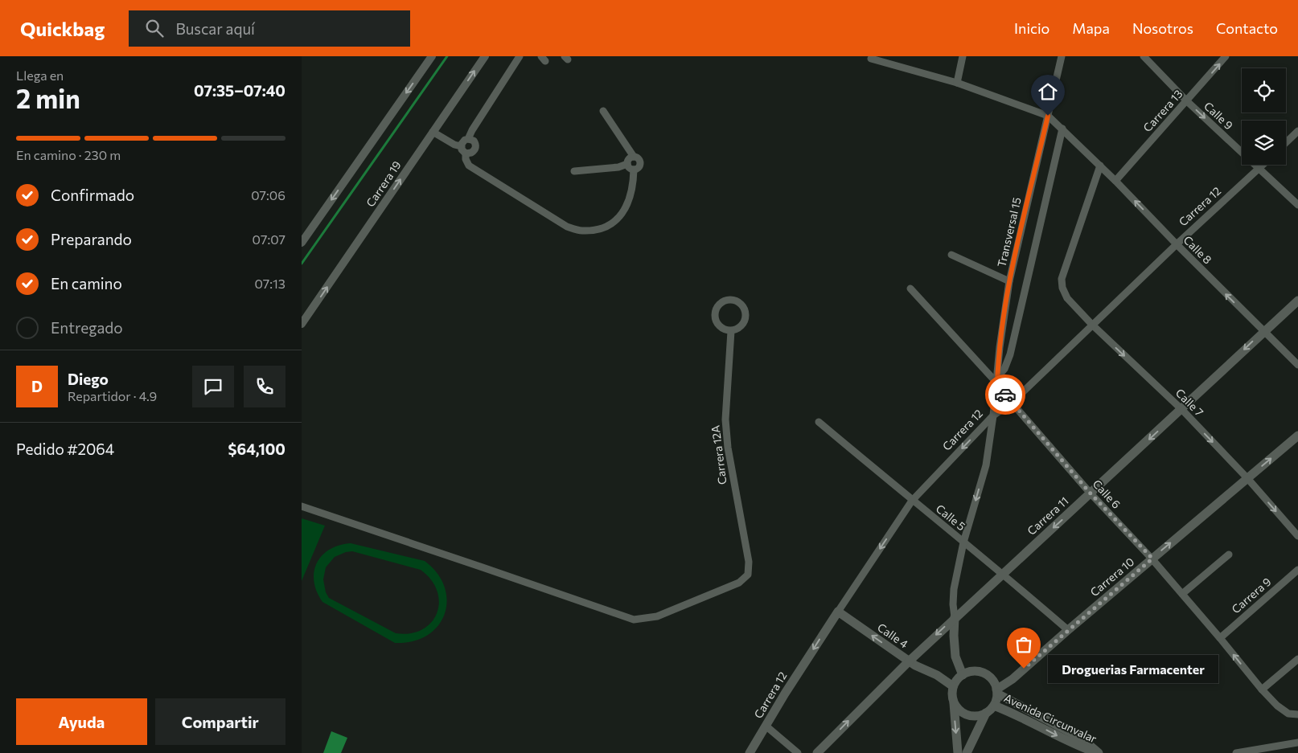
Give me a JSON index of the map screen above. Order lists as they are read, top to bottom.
{
  "streets": {
    "main road": [
      "Carrera 12",
      "Carrera 11",
      "Carrera 10",
      "Calle 4",
      "Avenida Circunvalar"
    ],
    "street": [
      "Carrera 13",
      "Calle 9",
      "Carrera 19",
      "Transversal 15",
      "Calle 8",
      "Calle 7",
      "Carrera 12A",
      "Calle 6",
      "Calle 5",
      "Carrera 9"
    ]
  },
  "crossings": [
    ["Carrera 13", "Calle 9"],
    ["Carrera 13", "Calle 8"],
    ["Calle 9", "Carrera 12"],
    ["Carrera 12", "Transversal 15"],
    ["Carrera 12", "Calle 8"],
    ["Carrera 12", "Calle 7"],
    ["Carrera 12", "Calle 6"],
    ["Carrera 12", "Calle 5"],
    ["Carrera 12", "Calle 4"],
    ["Transversal 15", "Calle 8"],
    ["Transversal 15", "Calle 6"],
    ["Calle 8", "Calle 7"],
    ["Calle 8", "Carrera 11"],
    ["Calle 7", "Carrera 11"],
    ["Calle 7", "Carrera 10"],
    ["Calle 6", "Carrera 11"],
    ["Calle 6", "Carrera 10"],
    ["Calle 6", "Carrera 9"],
    ["Carrera 11", "Calle 5"],
    ["Carrera 11", "Calle 4"],
    ["Calle 5", "Carrera 10"],
    ["Carrera 10", "Calle 4"],
    ["Carrera 10", "Avenida Circunvalar"],
    ["Calle 4", "Avenida Circunvalar"]
  ],
  "one_way": [
    "Carrera 13",
    "Calle 9",
    "Calle 8",
    "Calle 7",
    "Carrera 10",
    "Calle 4"
  ],
  "places": ["Droguerias Farmacenter"],
  "page": {
    "header": "Quickbag",
    "search": "Buscar aquí",
    "nav": [
      "Inicio",
      "Mapa",
      "Nosotros",
      "Contacto"
    ],
    "heading": ["2 min", "Llega en", "07:35–07:40"],
    "panel": [
      "Diego",
      "Repartidor · 4.9",
      "Pedido #2064",
      "$64,100"
    ],
    "bar": "En camino · 230 m",
    "list": [
      ["Confirmado", "07:06"],
      ["Preparando", "07:07"],
      ["En camino", "07:13"],
      "Entregado"
    ],
    "round": "D",
    "bubble": "Droguerias Farmacenter",
    "buttons": ["Ayuda", "Compartir"]
  }
}
